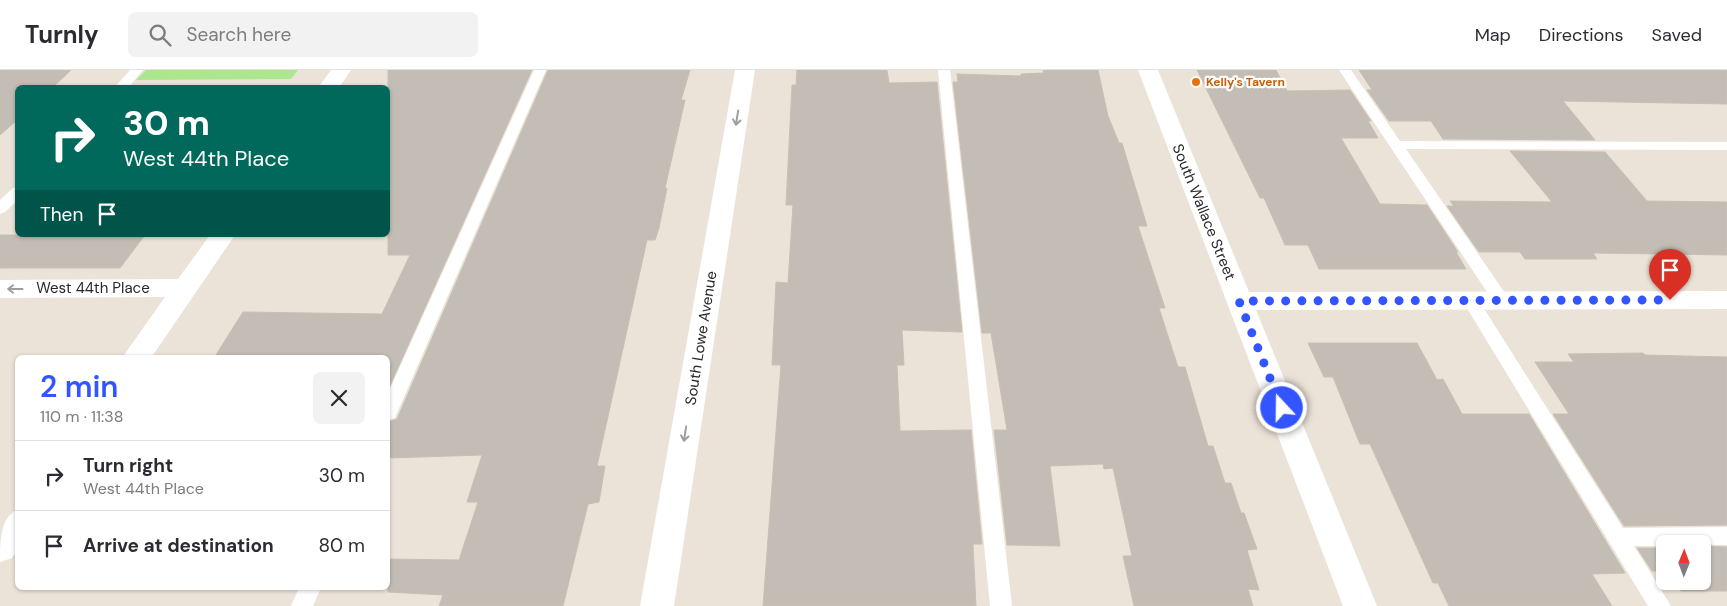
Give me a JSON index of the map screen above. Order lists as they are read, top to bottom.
{
  "streets": {
    "street": ["South Wallace Street", "West 44th Place", "South Lowe Avenue"]
  },
  "one_way": ["West 44th Place", "South Lowe Avenue"],
  "places": ["Kelly's Tavern"],
  "north": "top",
  "page": {
    "header": "Turnly",
    "search": "Search here",
    "nav": ["Map", "Directions", "Saved"],
    "turn": ["30 m", "West 44th Place"],
    "then": "Then",
    "heading": ["2 min", "110 m · 11:38"],
    "list": [
      {
        "name": "Turn right",
        "note": "West 44th Place",
        "value": "30 m"
      },
      {
        "name": "Arrive at destination",
        "value": "80 m"
      }
    ]
  }
}
